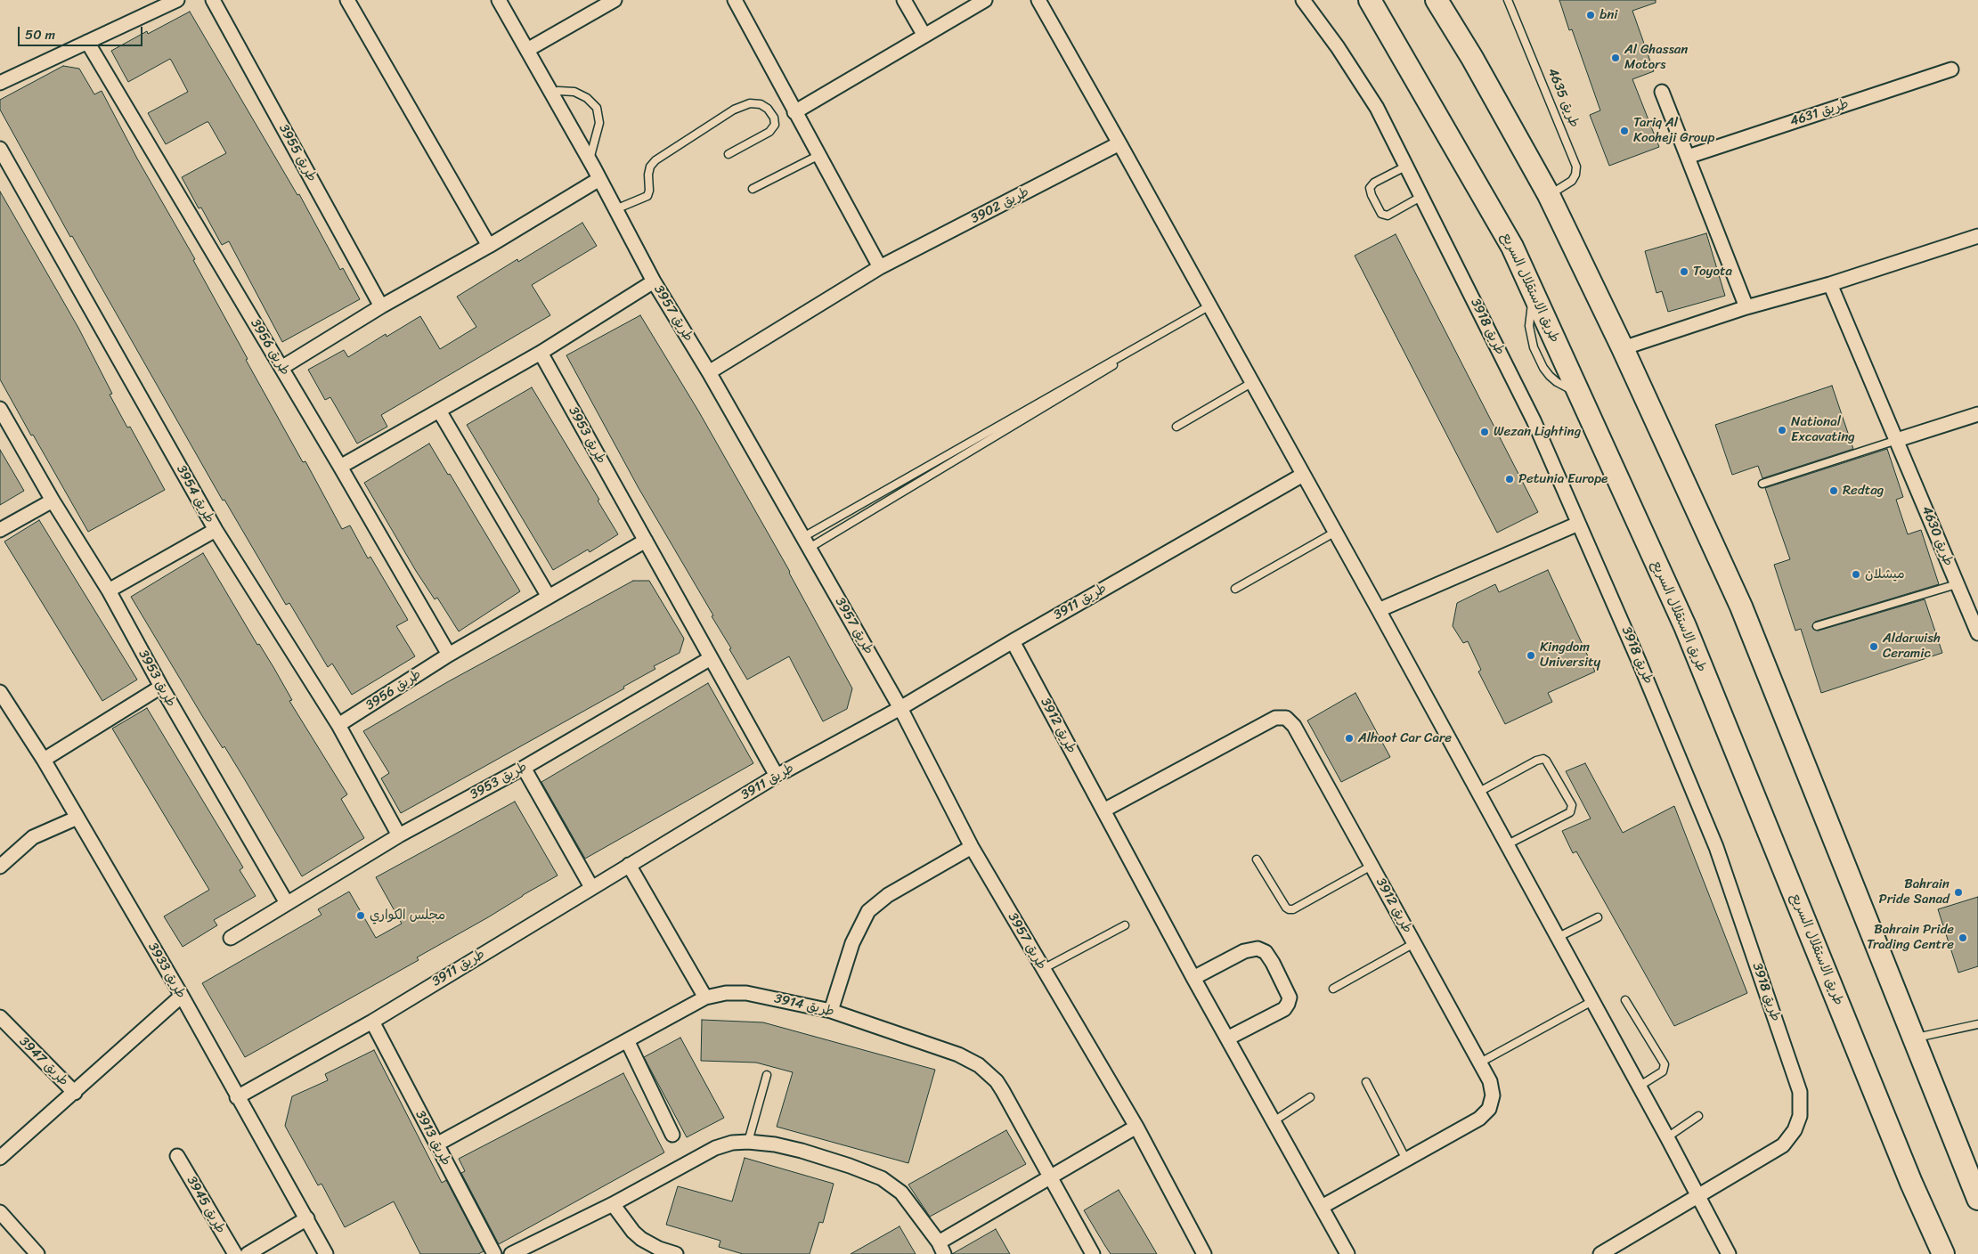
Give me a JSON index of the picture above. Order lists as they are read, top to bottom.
{
  "streets": {
    "main road": ["طريق الاستقلال السريع"],
    "street": [
      "طريق 4631",
      "طريق 3955",
      "طريق 3902",
      "طريق 3957",
      "طريق 3918",
      "طريق 3956",
      "طريق 3953",
      "طريق 3954",
      "طريق 4630",
      "طريق 3911",
      "طريق 3912",
      "طريق 3933",
      "طريق 3914",
      "طريق 3947",
      "طريق 3913",
      "طريق 3945"
    ],
    "lane": ["طريق 4635"]
  },
  "crossings": [
    ["طريق 3902", "طريق 3957"],
    ["طريق 3957", "طريق 3911"],
    ["طريق 3956", "طريق 3953"],
    ["طريق 3956", "طريق 3954"],
    ["طريق 3953", "طريق 3954"],
    ["طريق 3953", "طريق 3911"],
    ["طريق 3911", "طريق 3912"],
    ["طريق 3911", "طريق 3933"],
    ["طريق 3911", "طريق 3913"],
    ["طريق 3914", "طريق 3913"]
  ],
  "places": [
    "bni",
    "Al Ghassan Motors",
    "Tariq Al Kooheji Group",
    "Toyota",
    "National Excavating",
    "Wezan Lighting",
    "Petunia Europe",
    "Redtag",
    "ميشلان",
    "Aldarwish Ceramic",
    "Kingdom University",
    "Alhoot Car Care",
    "Bahrain Pride Sanad",
    "مجلس الكواري",
    "Bahrain Pride Trading Centre"
  ],
  "scale_bar": "50 m"
}
